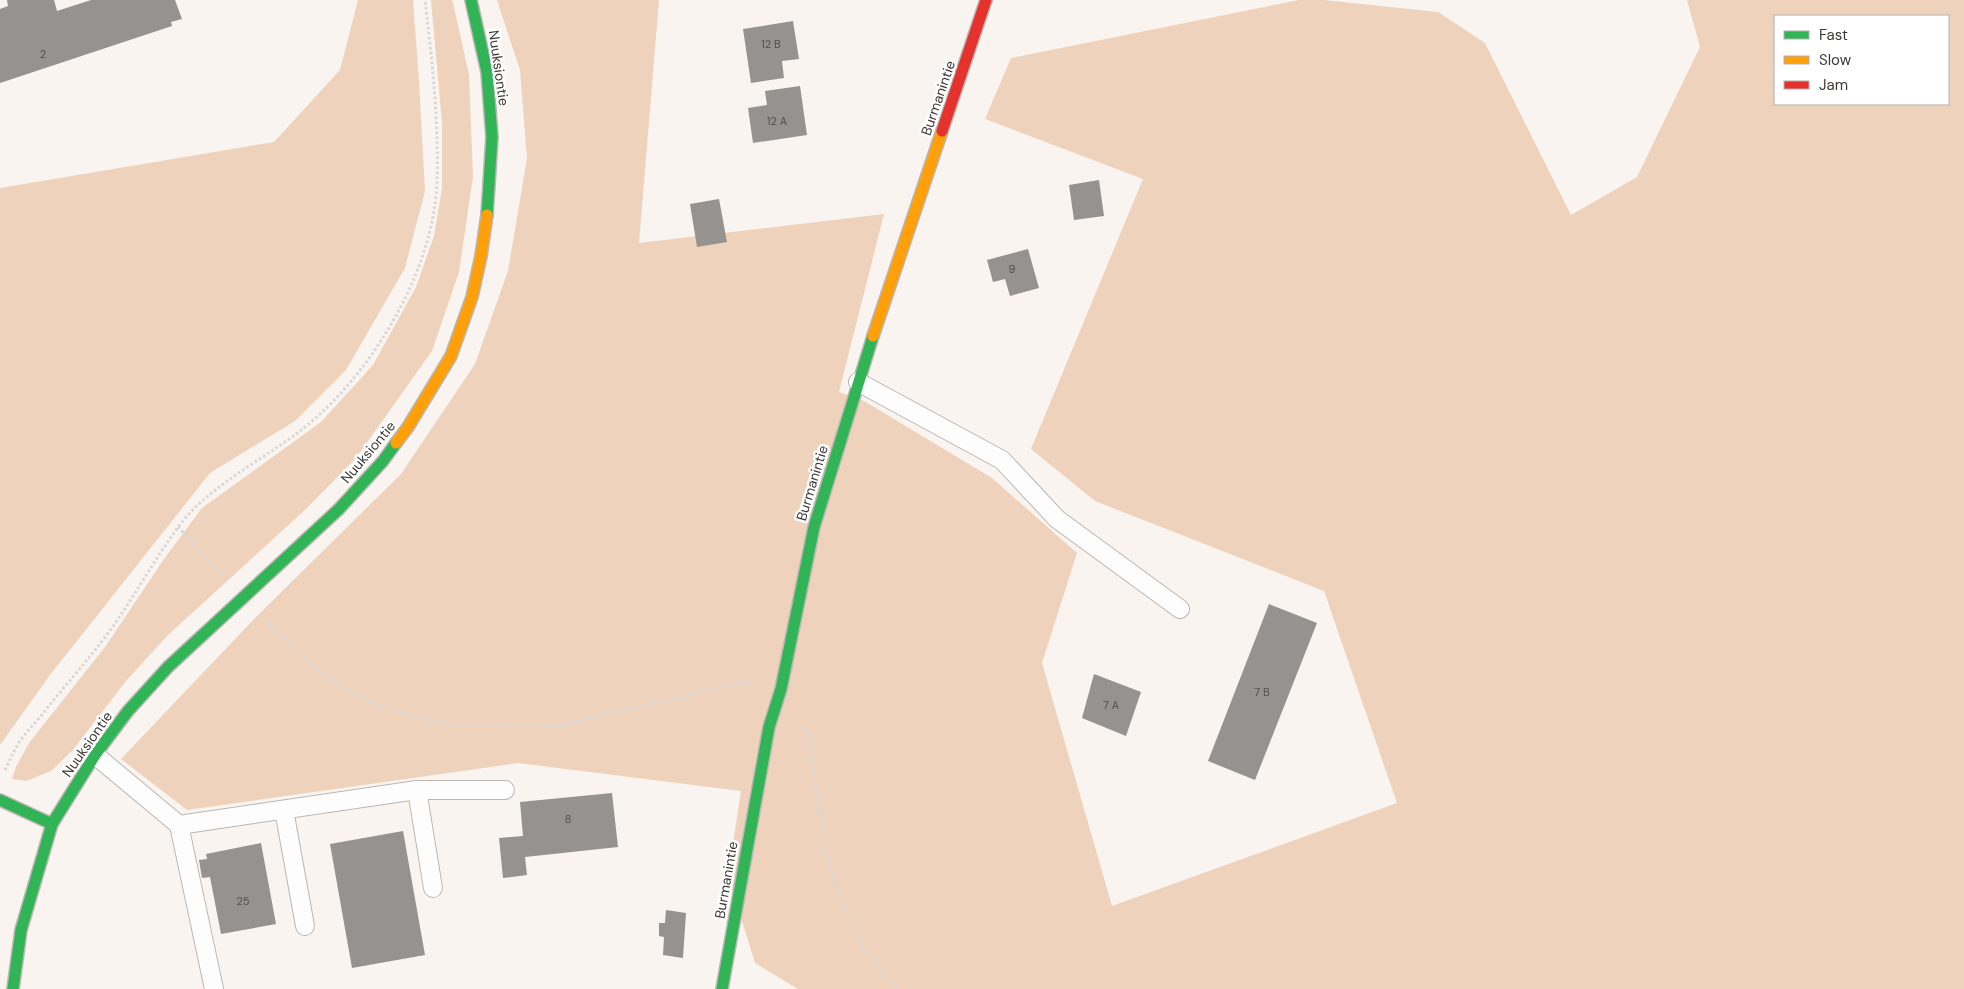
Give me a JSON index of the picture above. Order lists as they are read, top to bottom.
{
  "streets": {
    "street": ["Nuuksiontie", "Burmanintie"]
  },
  "house_numbers": [
    "12 B",
    "2",
    "12 A",
    "9",
    "7 B",
    "7 A",
    "8",
    "25"
  ],
  "legend": ["Fast", "Slow", "Jam"]
}
